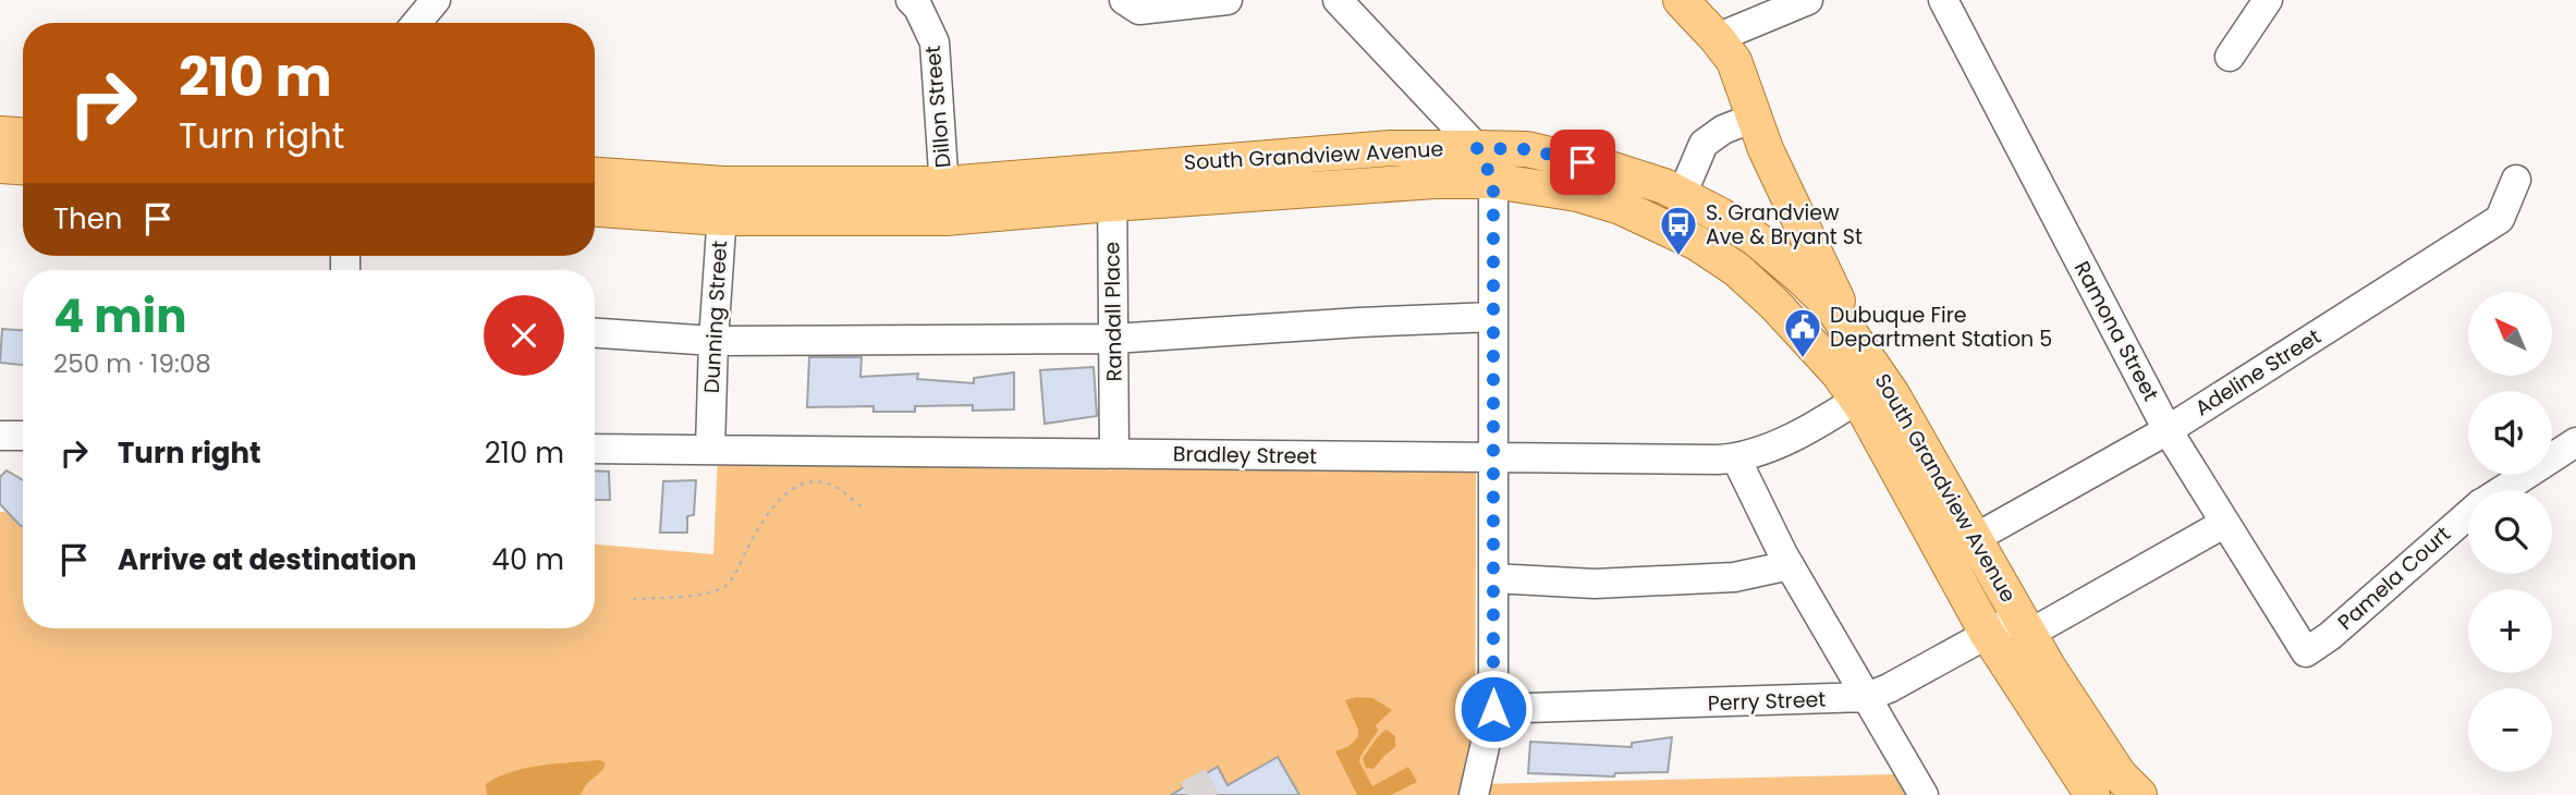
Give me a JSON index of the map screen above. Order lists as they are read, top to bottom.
{
  "streets": {
    "main road": ["South Grandview Avenue"],
    "street": [
      "Dillon Street",
      "Randall Place",
      "Dunning Street",
      "Ramona Street",
      "Adeline Street",
      "Bradley Street",
      "Pamela Court",
      "Perry Street"
    ]
  },
  "crossings": [
    ["Dillon Street", "South Grandview Avenue"],
    ["South Grandview Avenue", "Randall Place"],
    ["South Grandview Avenue", "Dunning Street"],
    ["South Grandview Avenue", "Adeline Street"],
    ["South Grandview Avenue", "Bradley Street"],
    ["South Grandview Avenue", "Perry Street"],
    ["Randall Place", "Bradley Street"],
    ["Dunning Street", "Bradley Street"],
    ["Ramona Street", "Adeline Street"],
    ["Ramona Street", "Pamela Court"],
    ["Ramona Street", "Perry Street"]
  ],
  "places": {
    "bus stop": ["S. Grandview Ave & Bryant St"],
    "public building": ["Dubuque Fire Department Station 5"]
  },
  "north": "top left",
  "page": {
    "turn": ["210 m", "Turn right"],
    "then": "Then",
    "heading": ["4 min", "250 m · 19:08"],
    "map_buttons": ["+", "−"],
    "list": [
      {
        "name": "Turn right",
        "value": "210 m"
      },
      {
        "name": "Arrive at destination",
        "value": "40 m"
      }
    ]
  }
}
